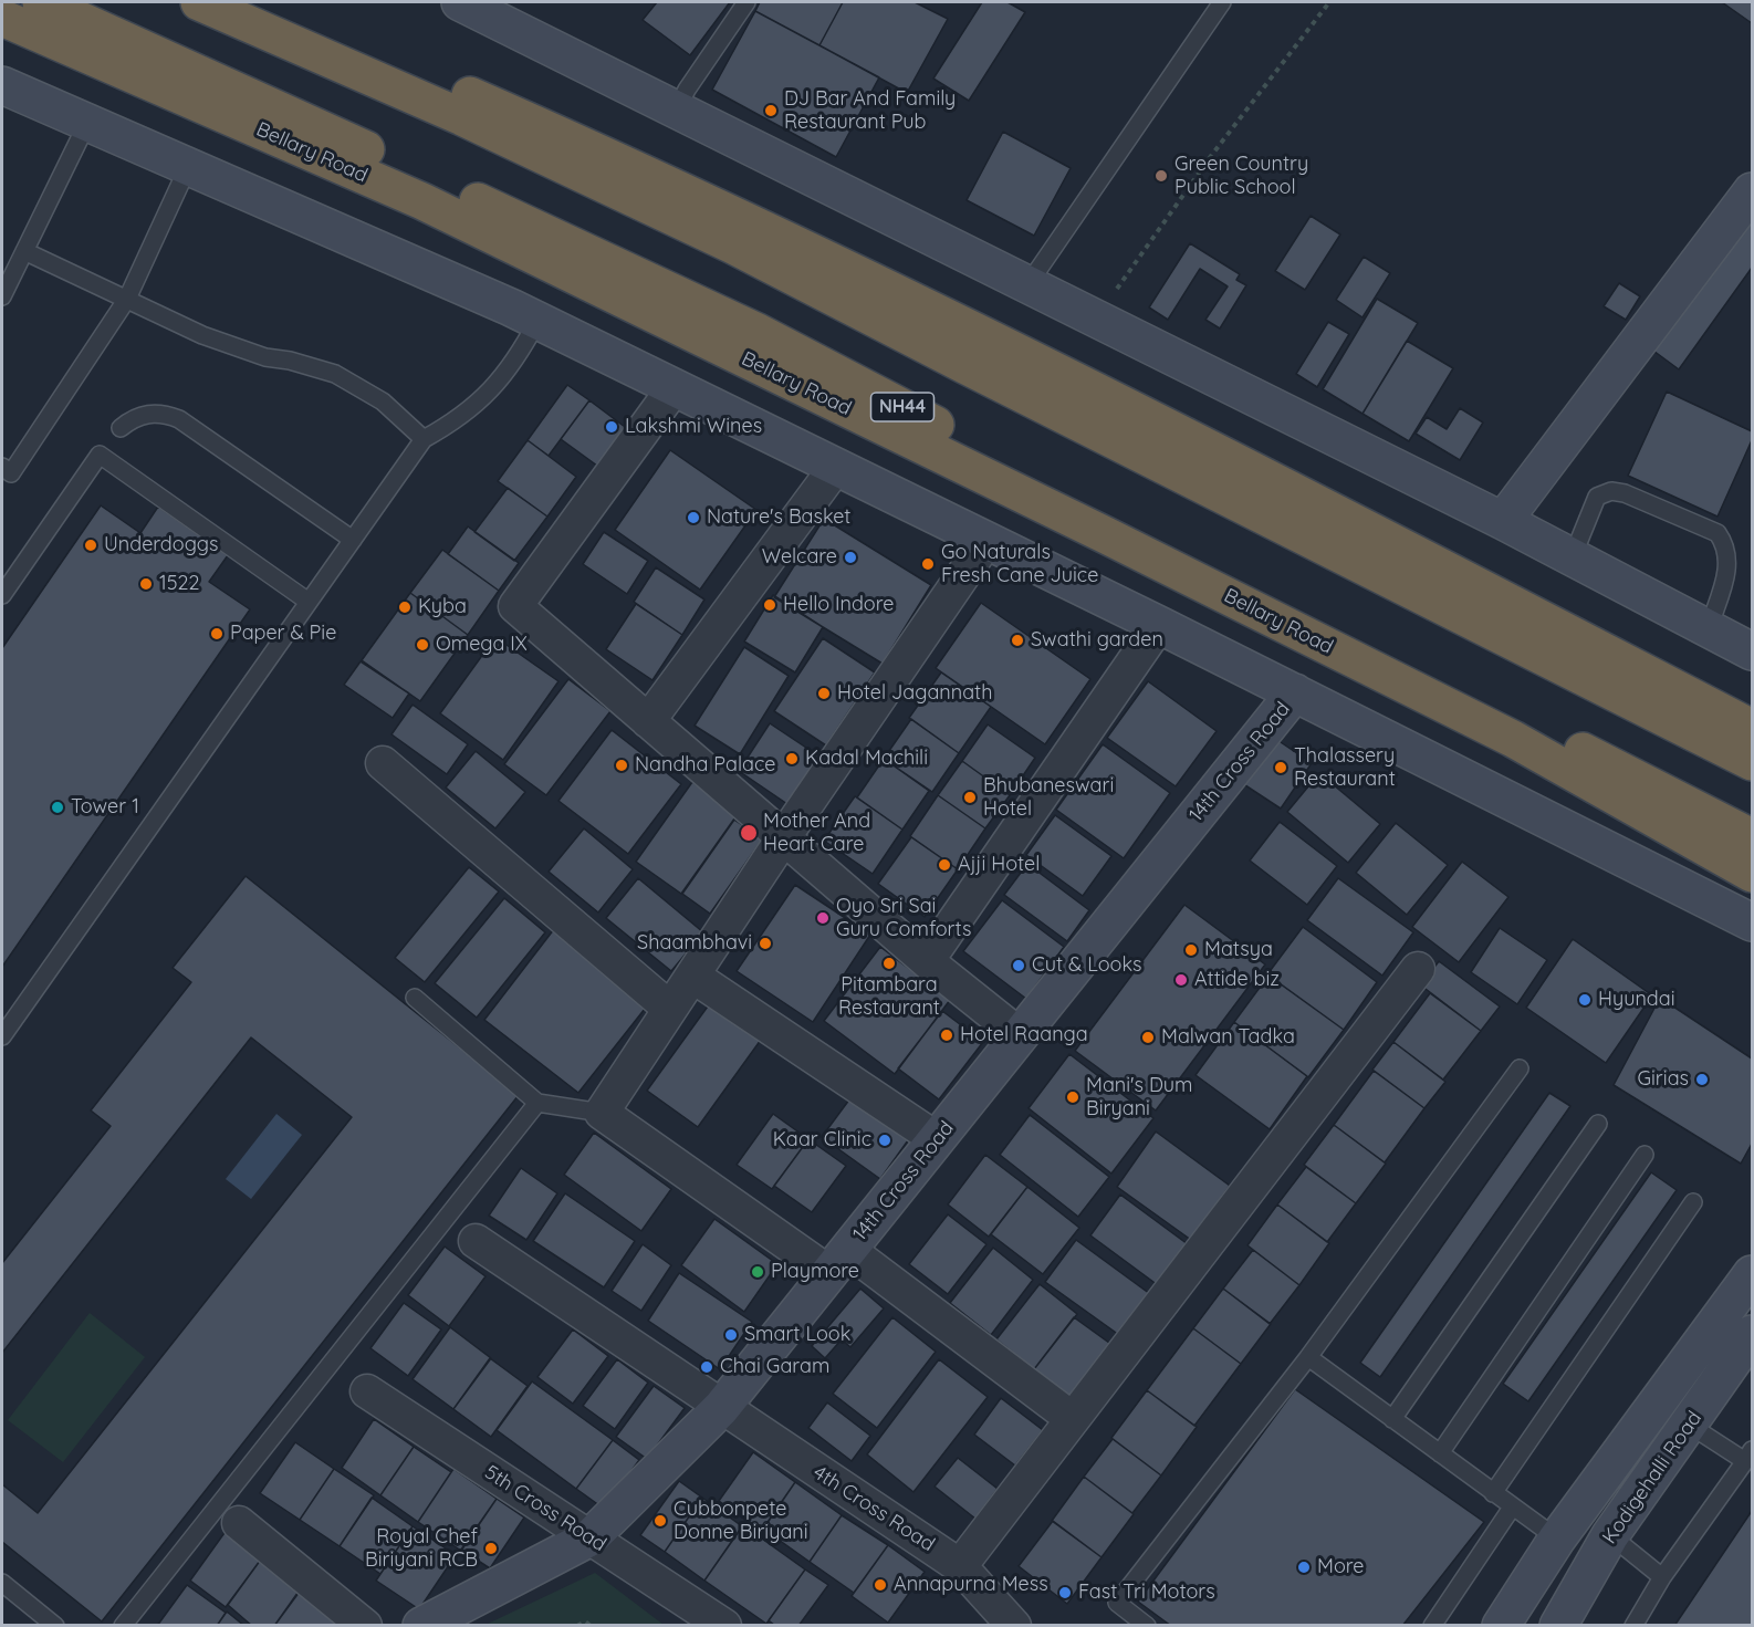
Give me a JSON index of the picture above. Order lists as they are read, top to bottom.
{
  "streets": {
    "highway": ["Bellary Road", "NH44"],
    "street": [
      "14th Cross Road",
      "Kodigehalli Road",
      "5th Cross Road",
      "4th Cross Road"
    ]
  },
  "crossings": [
    ["14th Cross Road", "5th Cross Road"],
    ["14th Cross Road", "4th Cross Road"]
  ],
  "places": [
    "DJ Bar And Family Restaurant Pub",
    "Green Country Public School",
    "Lakshmi Wines",
    "Nature's Basket",
    "Underdoggs",
    "Welcare",
    "Go Naturals Fresh Cane Juice",
    "1522",
    "Hello Indore",
    "Kyba",
    "Paper & Pie",
    "Swathi garden",
    "Omega IX",
    "Hotel Jagannath",
    "Kadal Machili",
    "Nandha Palace",
    "Thalassery Restaurant",
    "Bhubaneswari Hotel",
    "Tower 1",
    "Mother And Heart Care",
    "Ajji Hotel",
    "Oyo Sri Sai Guru Comforts",
    "Shaambhavi",
    "Matsya",
    "Pitambara Restaurant",
    "Cut & Looks",
    "Attide biz",
    "Hyundai",
    "Hotel Raanga",
    "Malwan Tadka",
    "Girias",
    "Mani's Dum Biryani",
    "Kaar Clinic",
    "Playmore",
    "Smart Look",
    "Chai Garam",
    "Cubbonpete Donne Biriyani",
    "Royal Chef Biriyani RCB",
    "More",
    "Annapurna Mess",
    "Fast Tri Motors"
  ]
}
